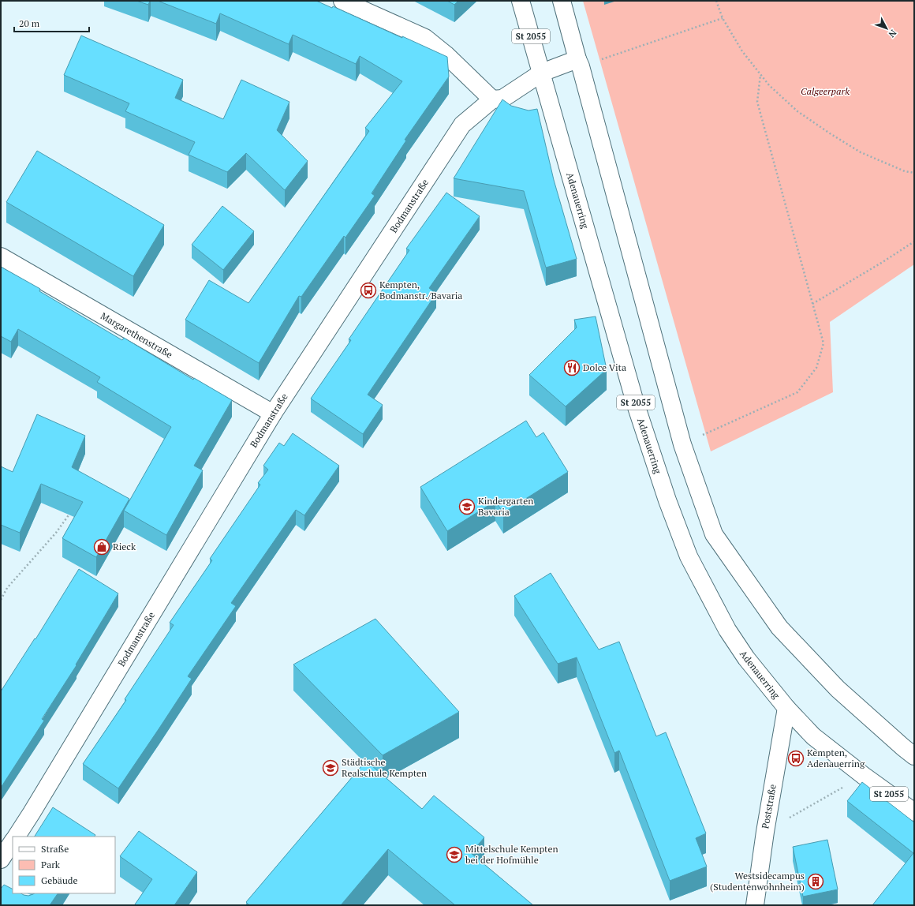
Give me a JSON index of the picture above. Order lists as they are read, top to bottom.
{
  "streets": {
    "main road": [
      "St 2055",
      "Adenauerring",
      "Bodmanstraße",
      "Margarethenstraße",
      "Poststraße"
    ]
  },
  "crossings": [
    ["St 2055", "Bodmanstraße"],
    ["Adenauerring", "Bodmanstraße"],
    ["Adenauerring", "Poststraße"],
    ["Bodmanstraße", "Margarethenstraße"]
  ],
  "parks": ["Calgeerpark"],
  "places": {
    "bus stop": ["Kempten, Bodmanstr./Bavaria", "Kempten, Adenauerring"],
    "restaurant": ["Dolce Vita"],
    "school or university": ["Kindergarten Bavaria", "Städtische Realschule Kempten", "Mittelschule Kempten bei der Hofmühle"],
    "shop": ["Rieck"],
    "building": ["Westsidecampus (Studentenwohnheim)"]
  },
  "legend": ["Straße", "Park", "Gebäude"],
  "scale_bar": "20 m",
  "north": "bottom right"
}
